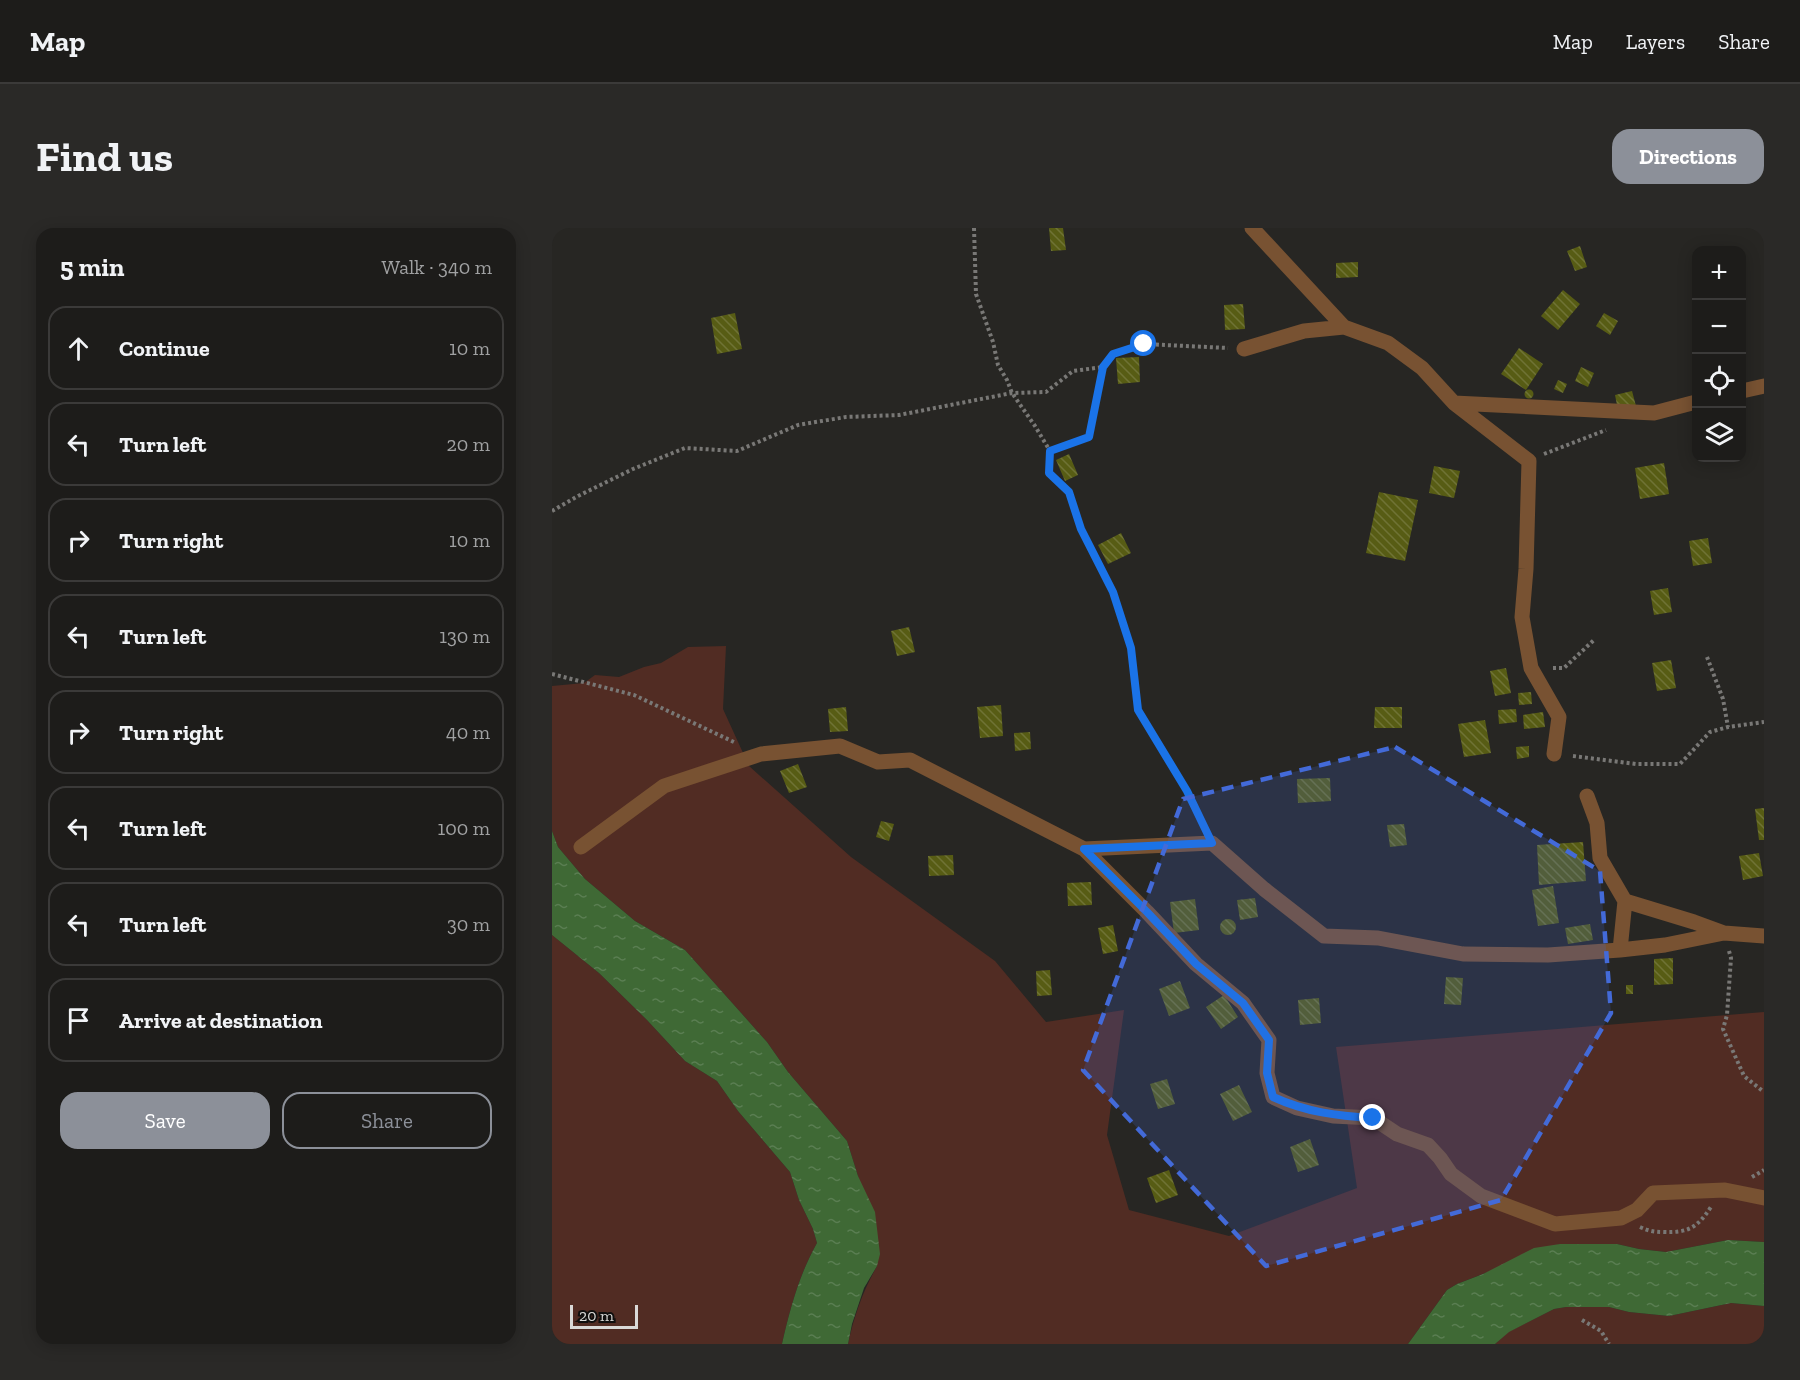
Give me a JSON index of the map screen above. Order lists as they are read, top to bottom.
{
  "scale_bar": "20 m",
  "page": {
    "header": "Map",
    "nav": ["Map", "Layers", "Share"],
    "buttons": [
      "Directions",
      ["Save", "Share"]
    ],
    "title": "Find us",
    "heading": ["5 min", "Walk · 340 m"],
    "map_buttons": ["+", "−"],
    "list": [
      ["Continue", "10 m"],
      ["Turn left", "20 m"],
      ["Turn right", "10 m"],
      ["Turn left", "130 m"],
      ["Turn right", "40 m"],
      ["Turn left", "100 m"],
      ["Turn left", "30 m"],
      "Arrive at destination"
    ],
    "scale": "20 m"
  }
}
